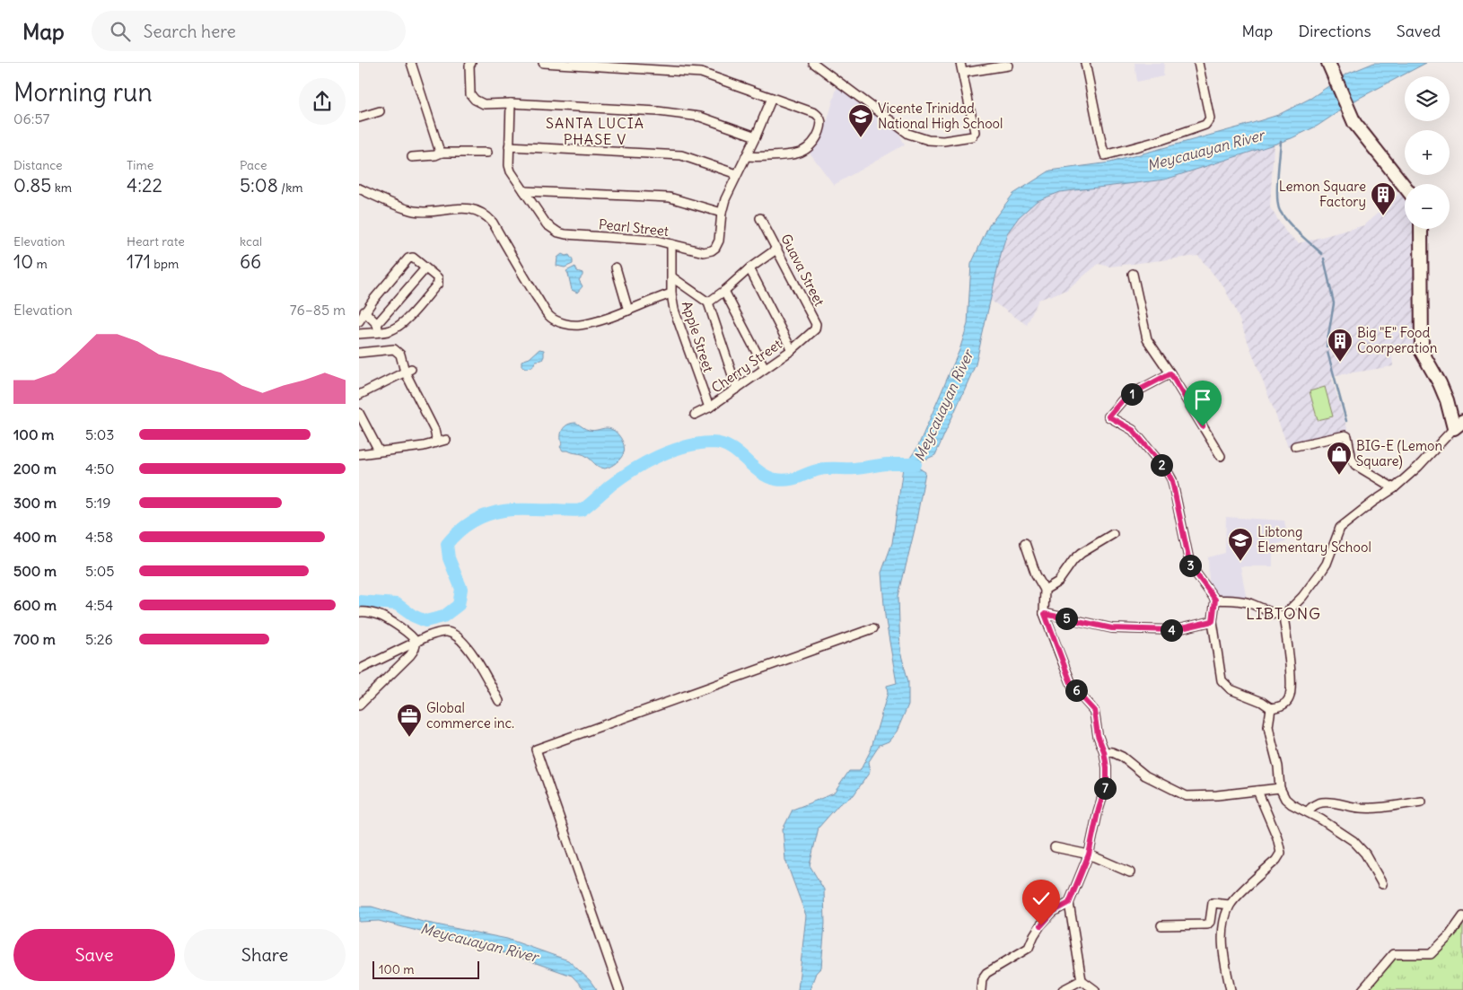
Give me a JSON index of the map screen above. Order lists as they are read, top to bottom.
{
  "streets": {
    "street": [
      "Pearl Street",
      "Guava Street",
      "Apple Street",
      "Cherry Street"
    ]
  },
  "crossings": [
    ["Pearl Street", "Apple Street"],
    ["Guava Street", "Cherry Street"],
    ["Apple Street", "Cherry Street"]
  ],
  "districts": ["SANTA LUCIA PHASE V", "LIBTONG"],
  "water": ["Meycauayan River"],
  "places": {
    "school or university": ["Vicente Trinidad National High School", "Libtong Elementary School"],
    "building": ["Lemon Square Factory", "Big \"E\" Food Coorperation"],
    "shop": ["BIG-E (Lemon Square)"],
    "office": ["Global commerce inc."]
  },
  "scale_bar": "100 m",
  "page": {
    "header": "Map",
    "search": "Search here",
    "nav": ["Map", "Directions", "Saved"],
    "heading": ["Morning run", "06:57"],
    "map_buttons": ["+", "−"],
    "stats": [
      ["Distance", "0.85 km"],
      ["Time", "4:22"],
      ["Pace", "5:08 /km"],
      ["Elevation", "10 m"],
      ["Heart rate", "171 bpm"],
      ["kcal", "66"]
    ],
    "chart": ["Elevation", "76–85 m"],
    "pins": [
      "1",
      "2",
      "3",
      "5",
      "4",
      "6",
      "7"
    ],
    "list": [
      {
        "name": "100 m",
        "note": "5:03"
      },
      {
        "name": "200 m",
        "note": "4:50"
      },
      {
        "name": "300 m",
        "note": "5:19"
      },
      {
        "name": "400 m",
        "note": "4:58"
      },
      {
        "name": "500 m",
        "note": "5:05"
      },
      {
        "name": "600 m",
        "note": "4:54"
      },
      {
        "name": "700 m",
        "note": "5:26"
      }
    ],
    "buttons": ["Save", "Share"],
    "scale": "100 m"
  }
}
